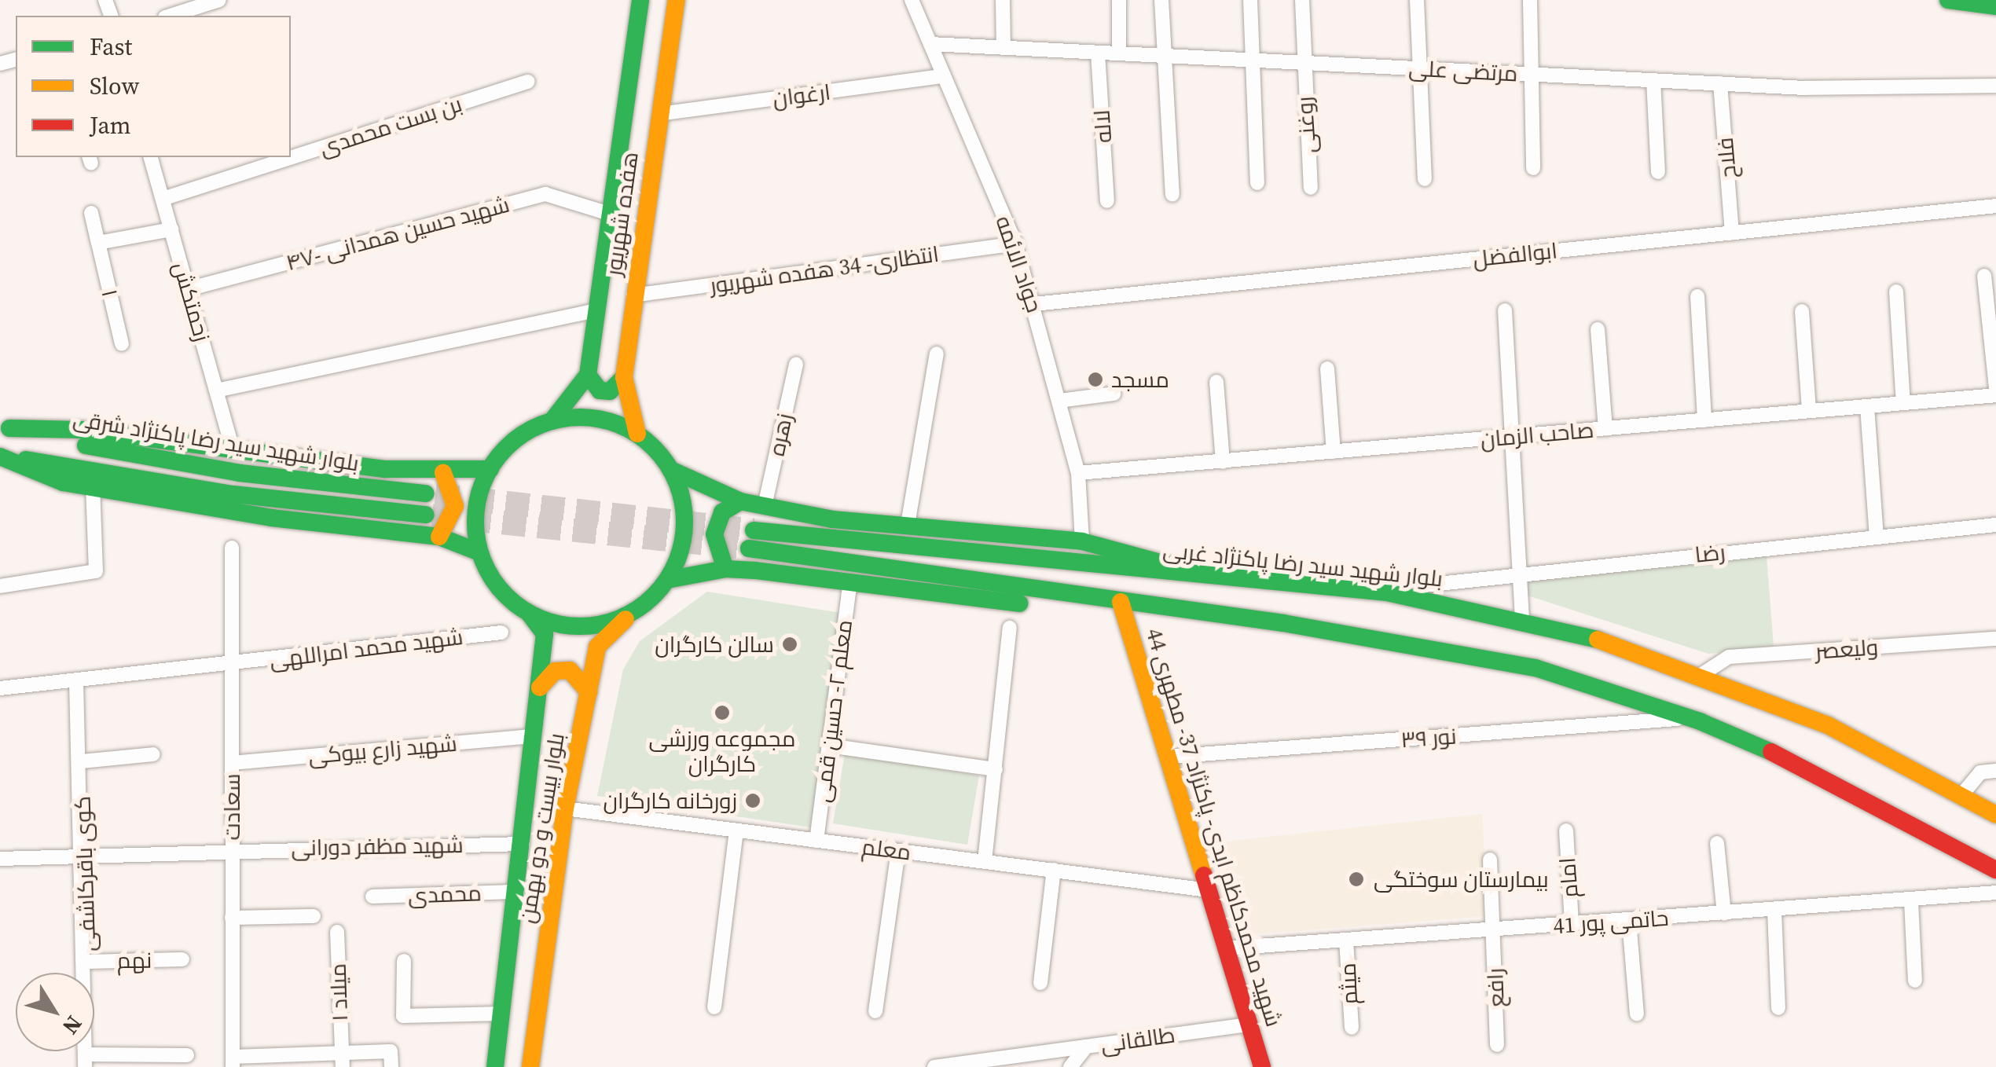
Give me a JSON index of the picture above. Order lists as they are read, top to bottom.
{
  "streets": {
    "main road": [
      "هفده شهریور",
      "بلوار شهید سید رضا پاکنژاد شرقی",
      "بلوار شهید سید رضا پاکنژاد غربی",
      "شهید محمدکاظم ابدی- پاکنژاد 37- مطهری 44",
      "بلوار بیست و دو بهمن"
    ],
    "street": [
      "مرتضی علی",
      "ارغوان",
      "روغنی",
      "بن بست محمدی",
      "لاله",
      "فلاح",
      "شهید حسین همدانی -۴۷",
      "ابوالفضل",
      "جواد الائمه",
      "انتظاری- 34 هفده شهریور",
      "۱",
      "زحمتکش",
      "زهره",
      "صاحب الزمان",
      "رضا",
      "شهید محمد امراللهی",
      "ولیعصر",
      "معلم ۲- حسین قمی",
      "نور ۳۹",
      "شهید زارع بیوکی",
      "سعادت",
      "شهید مظفر دورانی",
      "معلم",
      "کوی باقرکاشفی",
      "امام",
      "محمدی",
      "حاتمی پور 41",
      "نهم",
      "میثم",
      "رافع",
      "میلاد ۱",
      "طالقانی"
    ]
  },
  "crossings": [
    ["مرتضی علی", "روغنی"],
    ["مرتضی علی", "لاله"],
    ["مرتضی علی", "فلاح"],
    ["مرتضی علی", "جواد الائمه"],
    ["ارغوان", "هفده شهریور"],
    ["ارغوان", "جواد الائمه"],
    ["بن بست محمدی", "زحمتکش"],
    ["فلاح", "ابوالفضل"],
    ["هفده شهریور", "شهید حسین همدانی -۴۷"],
    ["هفده شهریور", "انتظاری- 34 هفده شهریور"],
    ["هفده شهریور", "بلوار بیست و دو بهمن"],
    ["شهید حسین همدانی -۴۷", "زحمتکش"],
    ["ابوالفضل", "جواد الائمه"],
    ["جواد الائمه", "انتظاری- 34 هفده شهریور"],
    ["جواد الائمه", "صاحب الزمان"],
    ["بلوار شهید سید رضا پاکنژاد غربی", "ولیعصر"],
    ["بلوار شهید سید رضا پاکنژاد غربی", "شهید محمدکاظم ابدی- پاکنژاد 37- مطهری 44"],
    ["شهید محمد امراللهی", "سعادت"],
    ["شهید محمد امراللهی", "کوی باقرکاشفی"],
    ["معلم ۲- حسین قمی", "معلم"],
    ["نور ۳۹", "شهید محمدکاظم ابدی- پاکنژاد 37- مطهری 44"],
    ["شهید زارع بیوکی", "سعادت"],
    ["شهید زارع بیوکی", "بلوار بیست و دو بهمن"],
    ["سعادت", "شهید مظفر دورانی"],
    ["شهید محمدکاظم ابدی- پاکنژاد 37- مطهری 44", "معلم"],
    ["شهید محمدکاظم ابدی- پاکنژاد 37- مطهری 44", "حاتمی پور 41"],
    ["شهید محمدکاظم ابدی- پاکنژاد 37- مطهری 44", "طالقانی"],
    ["بلوار بیست و دو بهمن", "شهید مظفر دورانی"],
    ["بلوار بیست و دو بهمن", "معلم"],
    ["بلوار بیست و دو بهمن", "محمدی"],
    ["شهید مظفر دورانی", "کوی باقرکاشفی"],
    ["کوی باقرکاشفی", "نهم"],
    ["امام", "حاتمی پور 41"],
    ["حاتمی پور 41", "میثم"],
    ["حاتمی پور 41", "رافع"]
  ],
  "places": [
    "مسجد",
    "سالن کارگران",
    "مجموعه ورزشی کارگران",
    "زورخانه کارگران",
    "بیمارستان سوختگی"
  ],
  "legend": ["Fast", "Slow", "Jam"],
  "north": "bottom right"
}
